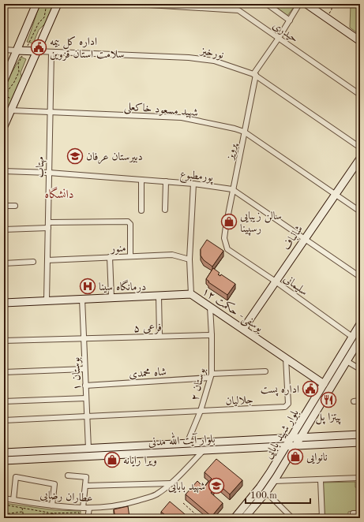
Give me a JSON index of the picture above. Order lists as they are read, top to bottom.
{
  "streets": {
    "street": [
      "حیدری",
      "نورخیز",
      "شهید مسعود خاکعلی",
      "پرویز",
      "مهتاب",
      "پورمطبوع",
      "شالباف",
      "منور",
      "سلیمانی",
      "یوسفی- حکمت ۱۲",
      "فرعی ۵",
      "شاه محمدی",
      "بوستان ۱",
      "بوستان ۲",
      "جلالیان",
      "بلوار شهید بابایی",
      "بلوار آیت الله مدنی",
      "عطاران رضایی"
    ]
  },
  "crossings": [
    ["حیدری", "پرویز"],
    ["نورخیز", "پرویز"],
    ["نورخیز", "مهتاب"],
    ["شهید مسعود خاکعلی", "پرویز"],
    ["شهید مسعود خاکعلی", "مهتاب"],
    ["شهید مسعود خاکعلی", "شالباف"],
    ["پرویز", "پورمطبوع"],
    ["پرویز", "سلیمانی"],
    ["مهتاب", "پورمطبوع"],
    ["مهتاب", "منور"],
    ["مهتاب", "یوسفی- حکمت ۱۲"],
    ["پورمطبوع", "شالباف"],
    ["شالباف", "سلیمانی"],
    ["شالباف", "یوسفی- حکمت ۱۲"],
    ["سلیمانی", "بلوار شهید بابایی"],
    ["یوسفی- حکمت ۱۲", "بوستان ۱"],
    ["یوسفی- حکمت ۱۲", "بوستان ۲"],
    ["یوسفی- حکمت ۱۲", "جلالیان"],
    ["یوسفی- حکمت ۱۲", "بلوار شهید بابایی"],
    ["فرعی ۵", "بوستان ۱"],
    ["فرعی ۵", "بوستان ۲"],
    ["شاه محمدی", "بوستان ۱"],
    ["شاه محمدی", "بوستان ۲"],
    ["بوستان ۱", "بلوار آیت الله مدنی"],
    ["بوستان ۲", "جلالیان"],
    ["بوستان ۲", "بلوار آیت الله مدنی"],
    ["بلوار شهید بابایی", "بلوار آیت الله مدنی"],
    ["بلوار آیت الله مدنی", "عطاران رضایی"]
  ],
  "districts": ["دانشگاه"],
  "places": {
    "public building": ["اداره کل بیمه سلامت استان قزوین", "اداره پست"],
    "school or university": ["دبیرستان عرفان", "شهید بابایی"],
    "shop": ["سالن زیبایی رسپینا", "نانوایی", "ویرا رایانه"],
    "hospital": ["درمانگاه سینا"],
    "restaurant": ["پیتزا پل"]
  },
  "scale_bar": "100 m"
}
